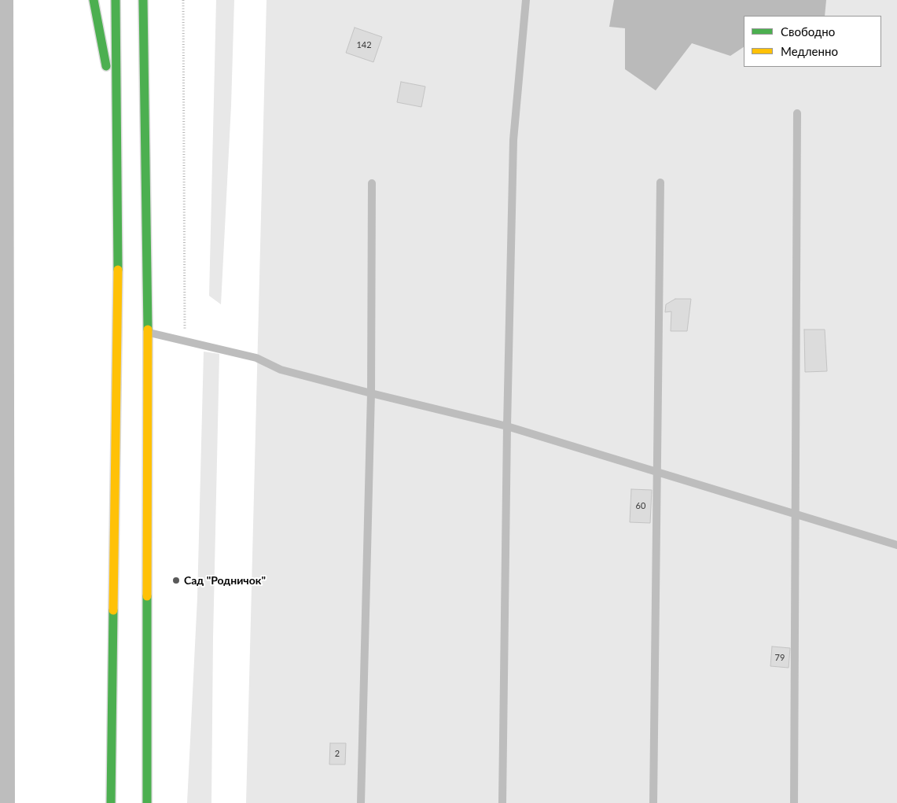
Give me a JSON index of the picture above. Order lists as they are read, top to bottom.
{
  "places": ["Сад \"Родничок\""],
  "house_numbers": [
    "142",
    "60",
    "79",
    "2"
  ],
  "legend": ["Свободно", "Медленно"]
}
